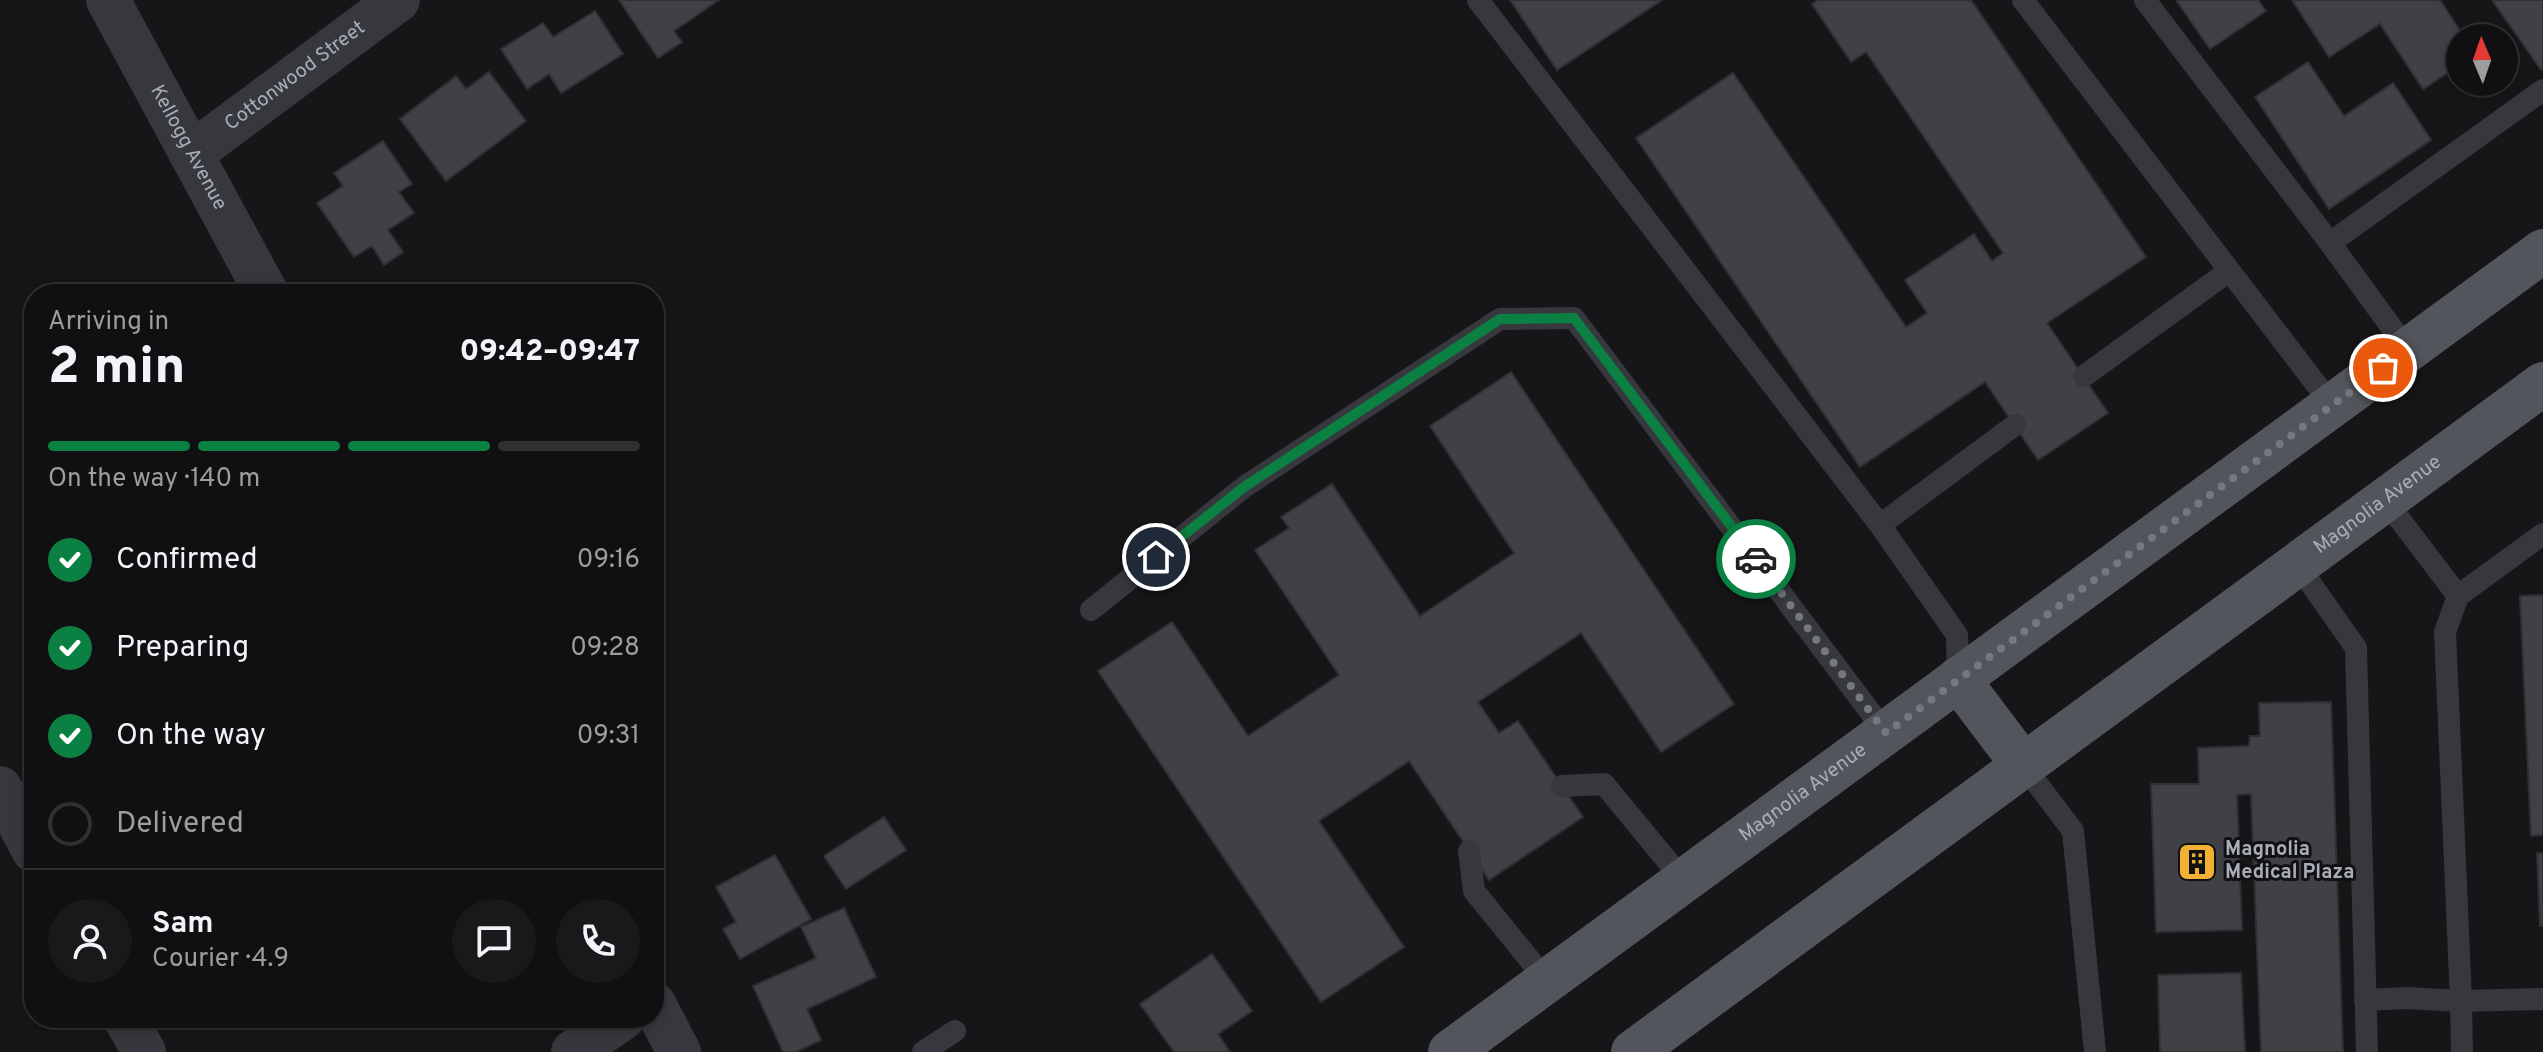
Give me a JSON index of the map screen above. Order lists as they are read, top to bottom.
{
  "streets": {
    "main road": ["Magnolia Avenue"],
    "street": ["Cottonwood Street", "Kellogg Avenue"]
  },
  "crossings": [
    ["Cottonwood Street", "Kellogg Avenue"]
  ],
  "places": {
    "building": ["Magnolia Medical Plaza"]
  },
  "north": "top",
  "page": {
    "heading": ["2 min", "Arriving in", "09:42–09:47"],
    "panel": ["Sam", "Courier · 4.9"],
    "bar": "On the way · 140 m",
    "list": [
      ["Confirmed", "09:16"],
      ["Preparing", "09:28"],
      ["On the way", "09:31"],
      "Delivered"
    ]
  }
}
